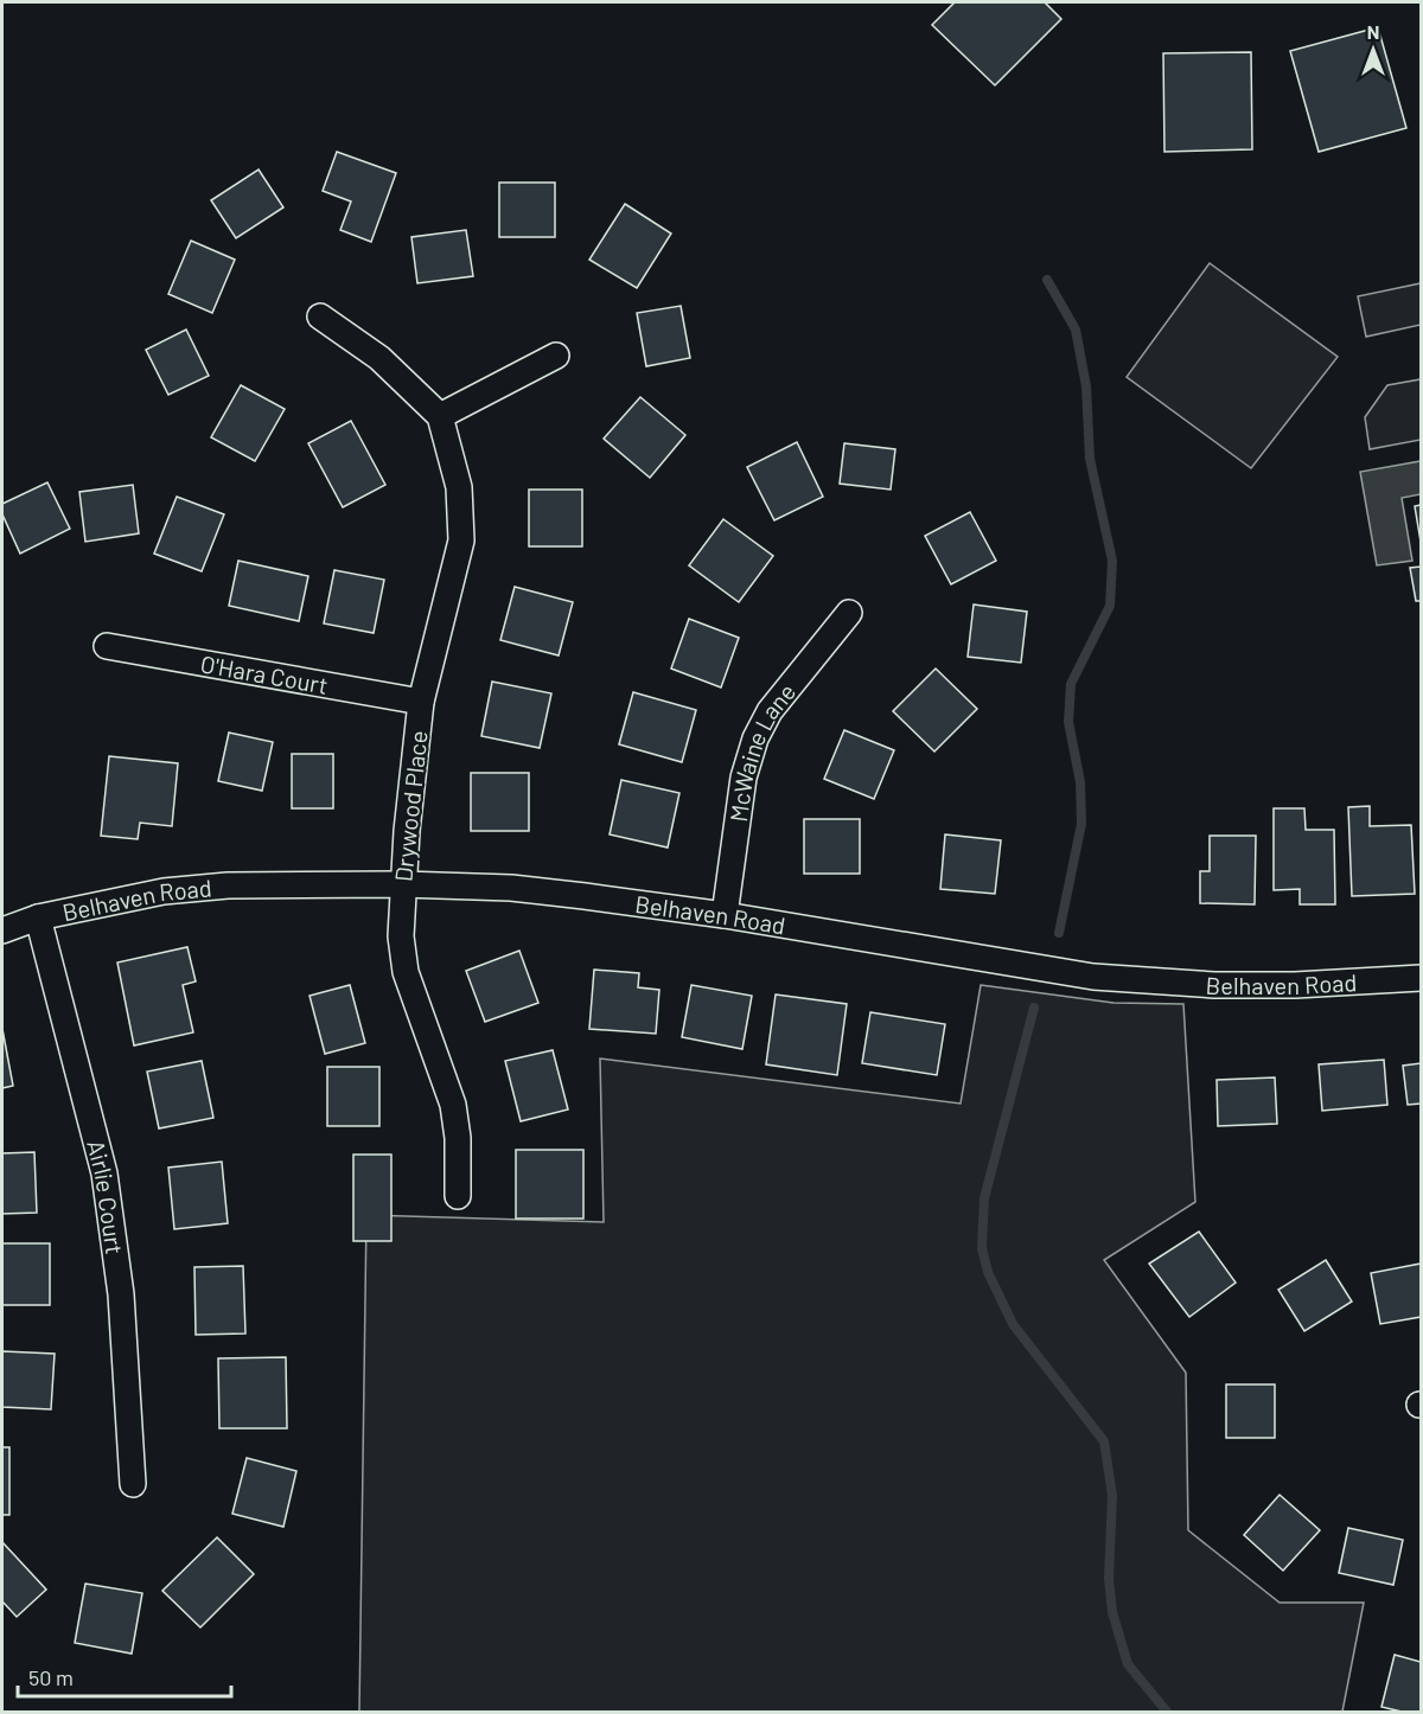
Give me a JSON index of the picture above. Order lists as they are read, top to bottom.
{
  "streets": {
    "street": [
      "O'Hara Court",
      "McWaine Lane",
      "Drywood Place",
      "Belhaven Road",
      "Airlie Court"
    ]
  },
  "crossings": [
    ["O'Hara Court", "Drywood Place"],
    ["McWaine Lane", "Belhaven Road"],
    ["Drywood Place", "Belhaven Road"],
    ["Belhaven Road", "Airlie Court"]
  ],
  "scale_bar": "50 m",
  "north": "top"
}
